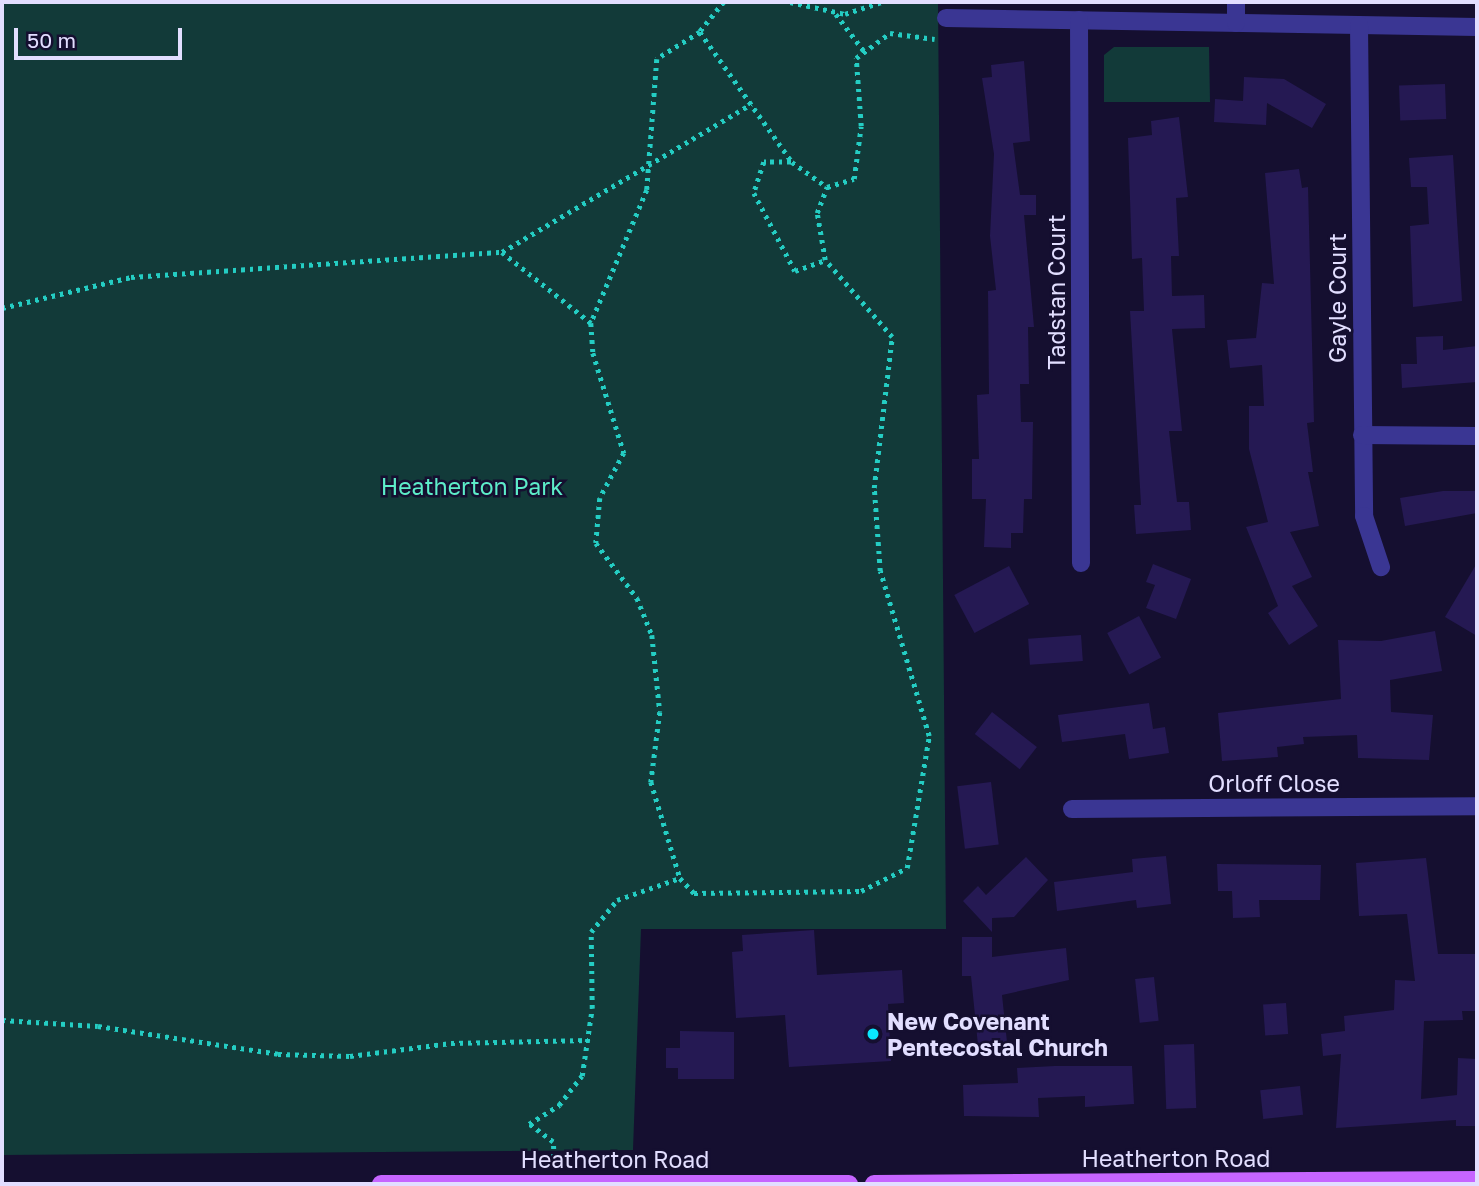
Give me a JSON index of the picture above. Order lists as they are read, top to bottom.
{
  "streets": {
    "main road": ["Heatherton Road"],
    "street": ["Tadstan Court", "Gayle Court", "Orloff Close"]
  },
  "parks": ["Heatherton Park"],
  "places": ["New Covenant Pentecostal Church"],
  "scale_bar": "50 m"
}
